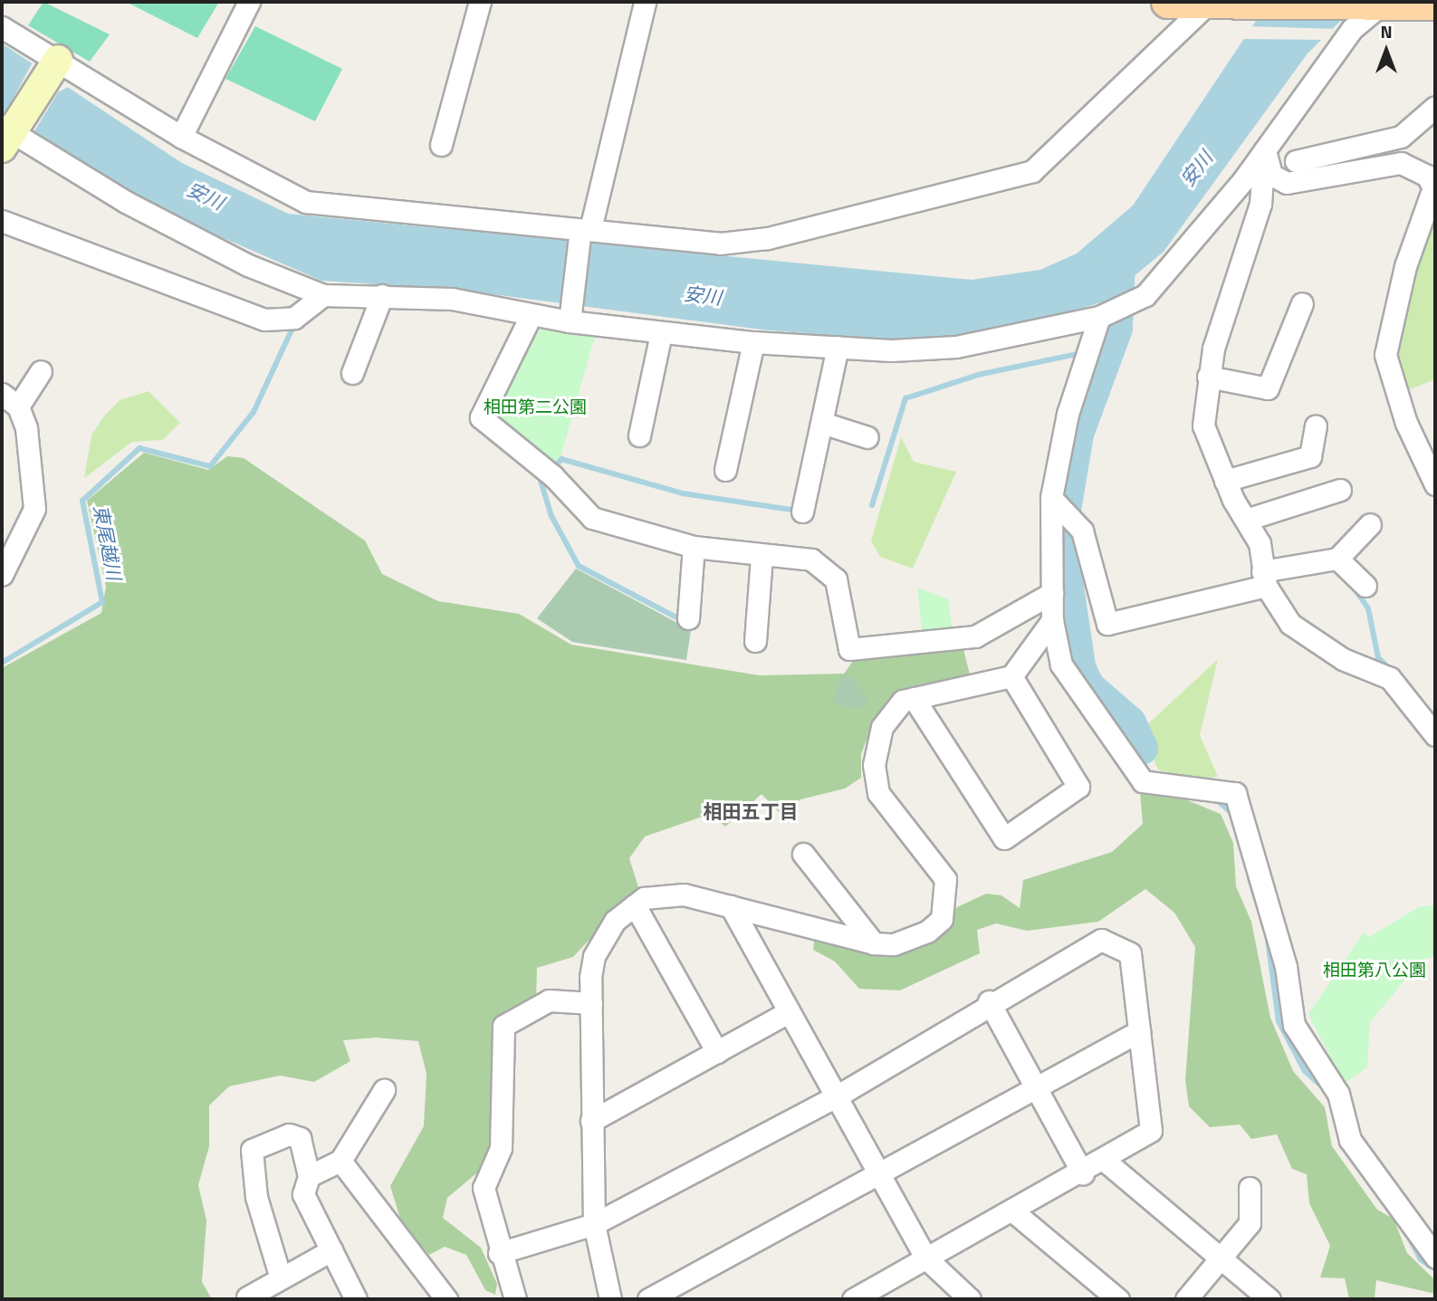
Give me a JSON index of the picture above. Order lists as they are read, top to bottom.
{
  "districts": ["相田五丁目"],
  "water": ["安川", "東尾越川"],
  "parks": ["相田第二公園", "相田第八公園"],
  "north": "top"
}
